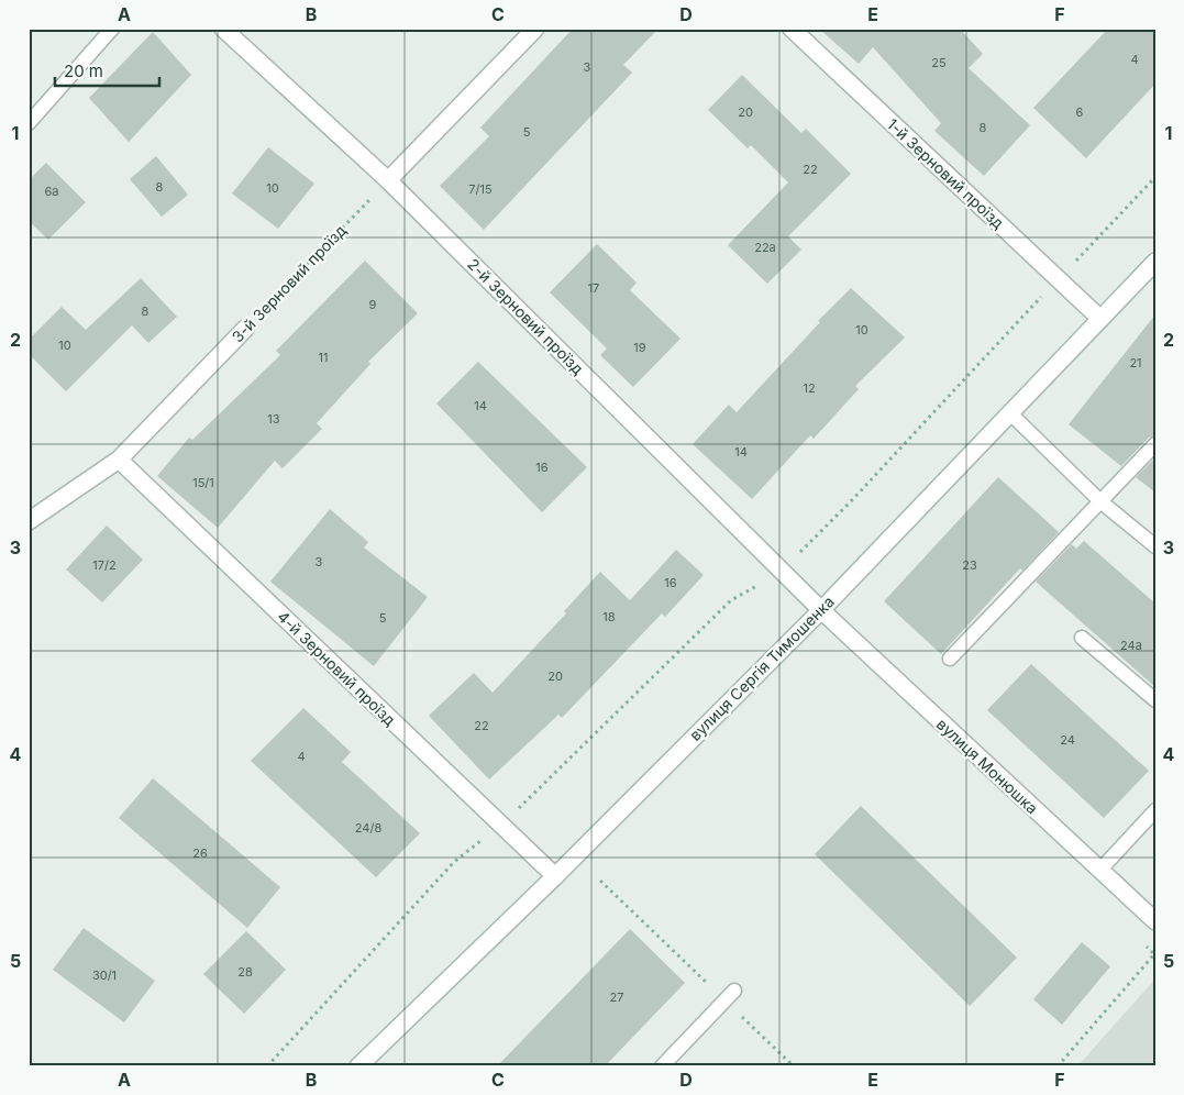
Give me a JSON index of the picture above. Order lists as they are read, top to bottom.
{
  "streets": {
    "street": [
      "1-й Зерновий проїзд",
      "3-й Зерновий проїзд",
      "2-й Зерновий проїзд",
      "4-й Зерновий проїзд",
      "вулиця Сергія Тимошенка",
      "вулиця Монюшка"
    ]
  },
  "crossings": [
    ["1-й Зерновий проїзд", "вулиця Сергія Тимошенка"],
    ["3-й Зерновий проїзд", "2-й Зерновий проїзд"],
    ["3-й Зерновий проїзд", "4-й Зерновий проїзд"],
    ["2-й Зерновий проїзд", "вулиця Сергія Тимошенка"],
    ["2-й Зерновий проїзд", "вулиця Монюшка"],
    ["4-й Зерновий проїзд", "вулиця Сергія Тимошенка"],
    ["вулиця Сергія Тимошенка", "вулиця Монюшка"]
  ],
  "house_numbers": [
    "4",
    "25",
    "3",
    "20",
    "6",
    "8",
    "5",
    "22",
    "8",
    "10",
    "7/15",
    "6а",
    "22а",
    "17",
    "9",
    "8",
    "10",
    "10",
    "19",
    "11",
    "21",
    "12",
    "14",
    "13",
    "14",
    "16",
    "15/1",
    "3",
    "17/2",
    "23",
    "16",
    "18",
    "5",
    "24а",
    "20",
    "22",
    "24",
    "4",
    "24/8",
    "26",
    "28",
    "30/1",
    "27"
  ],
  "scale_bar": "20 m",
  "grid": {
    "columns": [
      "A",
      "B",
      "C",
      "D",
      "E",
      "F"
    ],
    "rows": [
      "1",
      "2",
      "3",
      "4",
      "5"
    ]
  }
}
